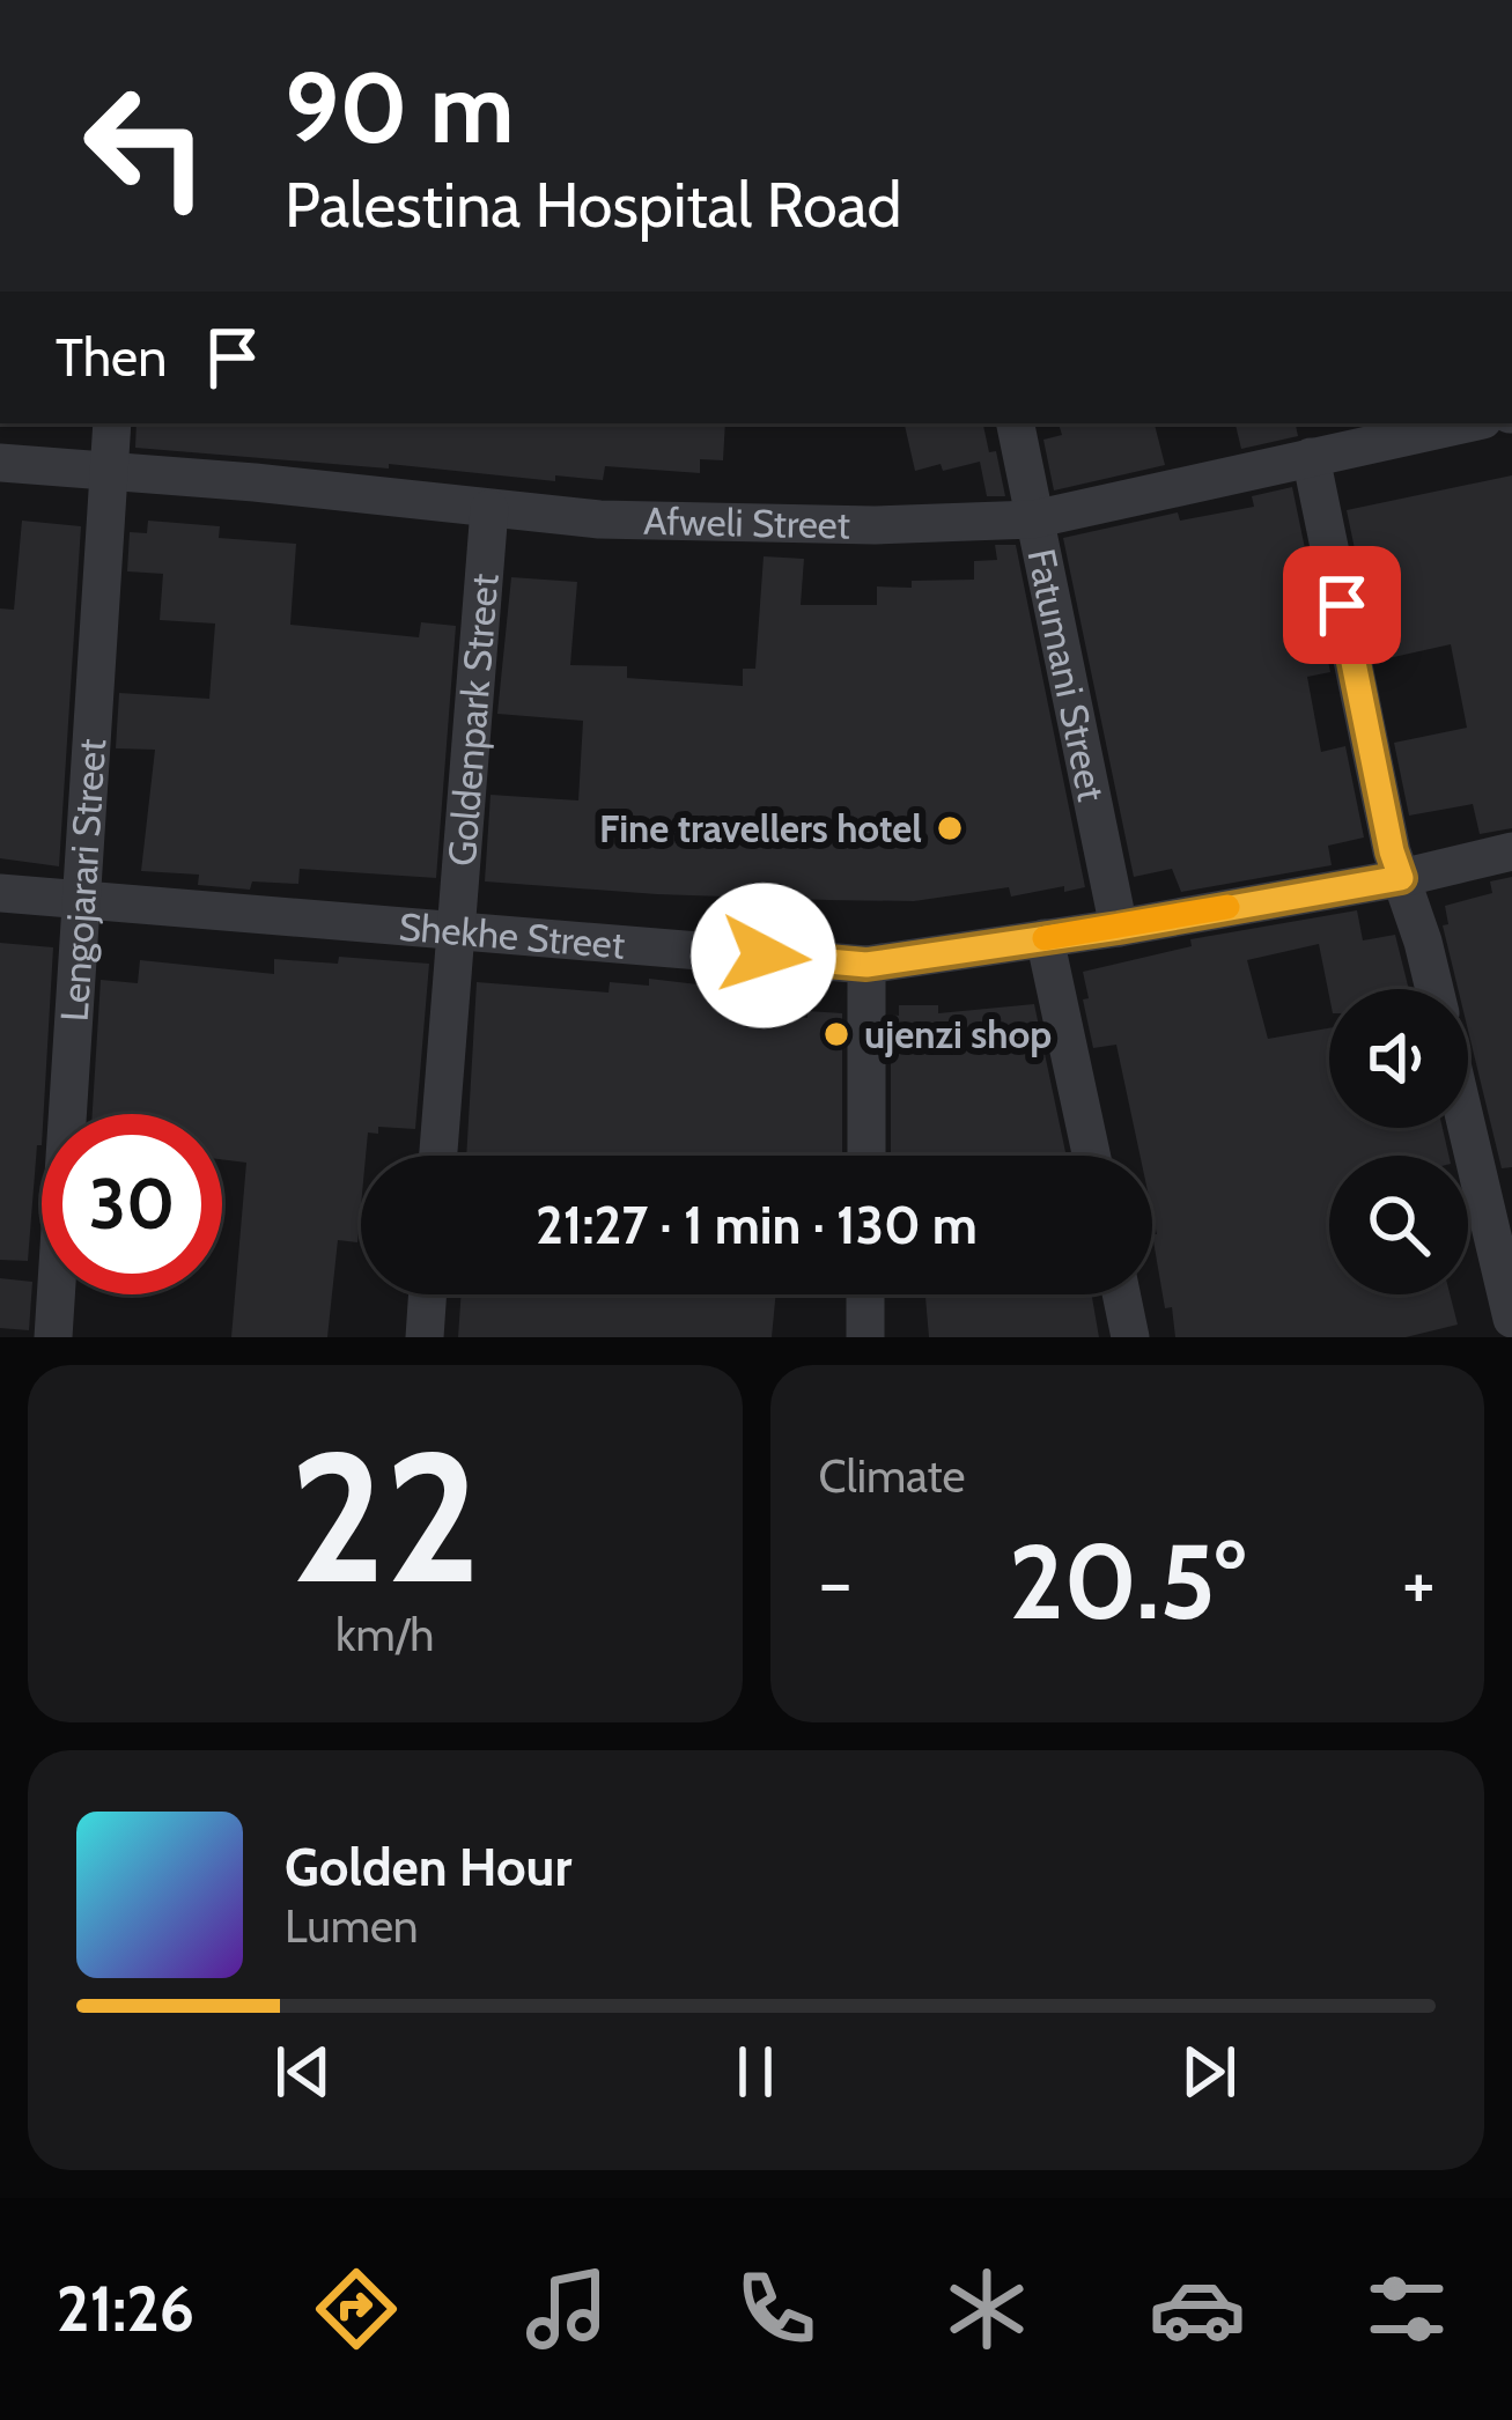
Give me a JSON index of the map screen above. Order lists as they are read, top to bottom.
{
  "streets": {
    "street": [
      "Afweli Street",
      "Fatumani Street",
      "Goldenpark Street",
      "Lengojarari Street",
      "Shekhe Street"
    ]
  },
  "crossings": [
    ["Afweli Street", "Fatumani Street"],
    ["Afweli Street", "Goldenpark Street"],
    ["Afweli Street", "Lengojarari Street"],
    ["Fatumani Street", "Shekhe Street"],
    ["Goldenpark Street", "Shekhe Street"],
    ["Lengojarari Street", "Shekhe Street"]
  ],
  "places": ["Fine travellers hotel", "ujenzi shop"],
  "page": {
    "turn": ["90 m", "Palestina Hospital Road"],
    "then": "Then",
    "limit": "30",
    "trip": "21:27 · 1 min · 130 m",
    "tile": [
      ["22", "km/h"],
      "Climate"
    ],
    "heat": ["−", "20.5°", "+"],
    "song": ["Golden Hour", "Lumen"],
    "tabs": "21:26"
  }
}
